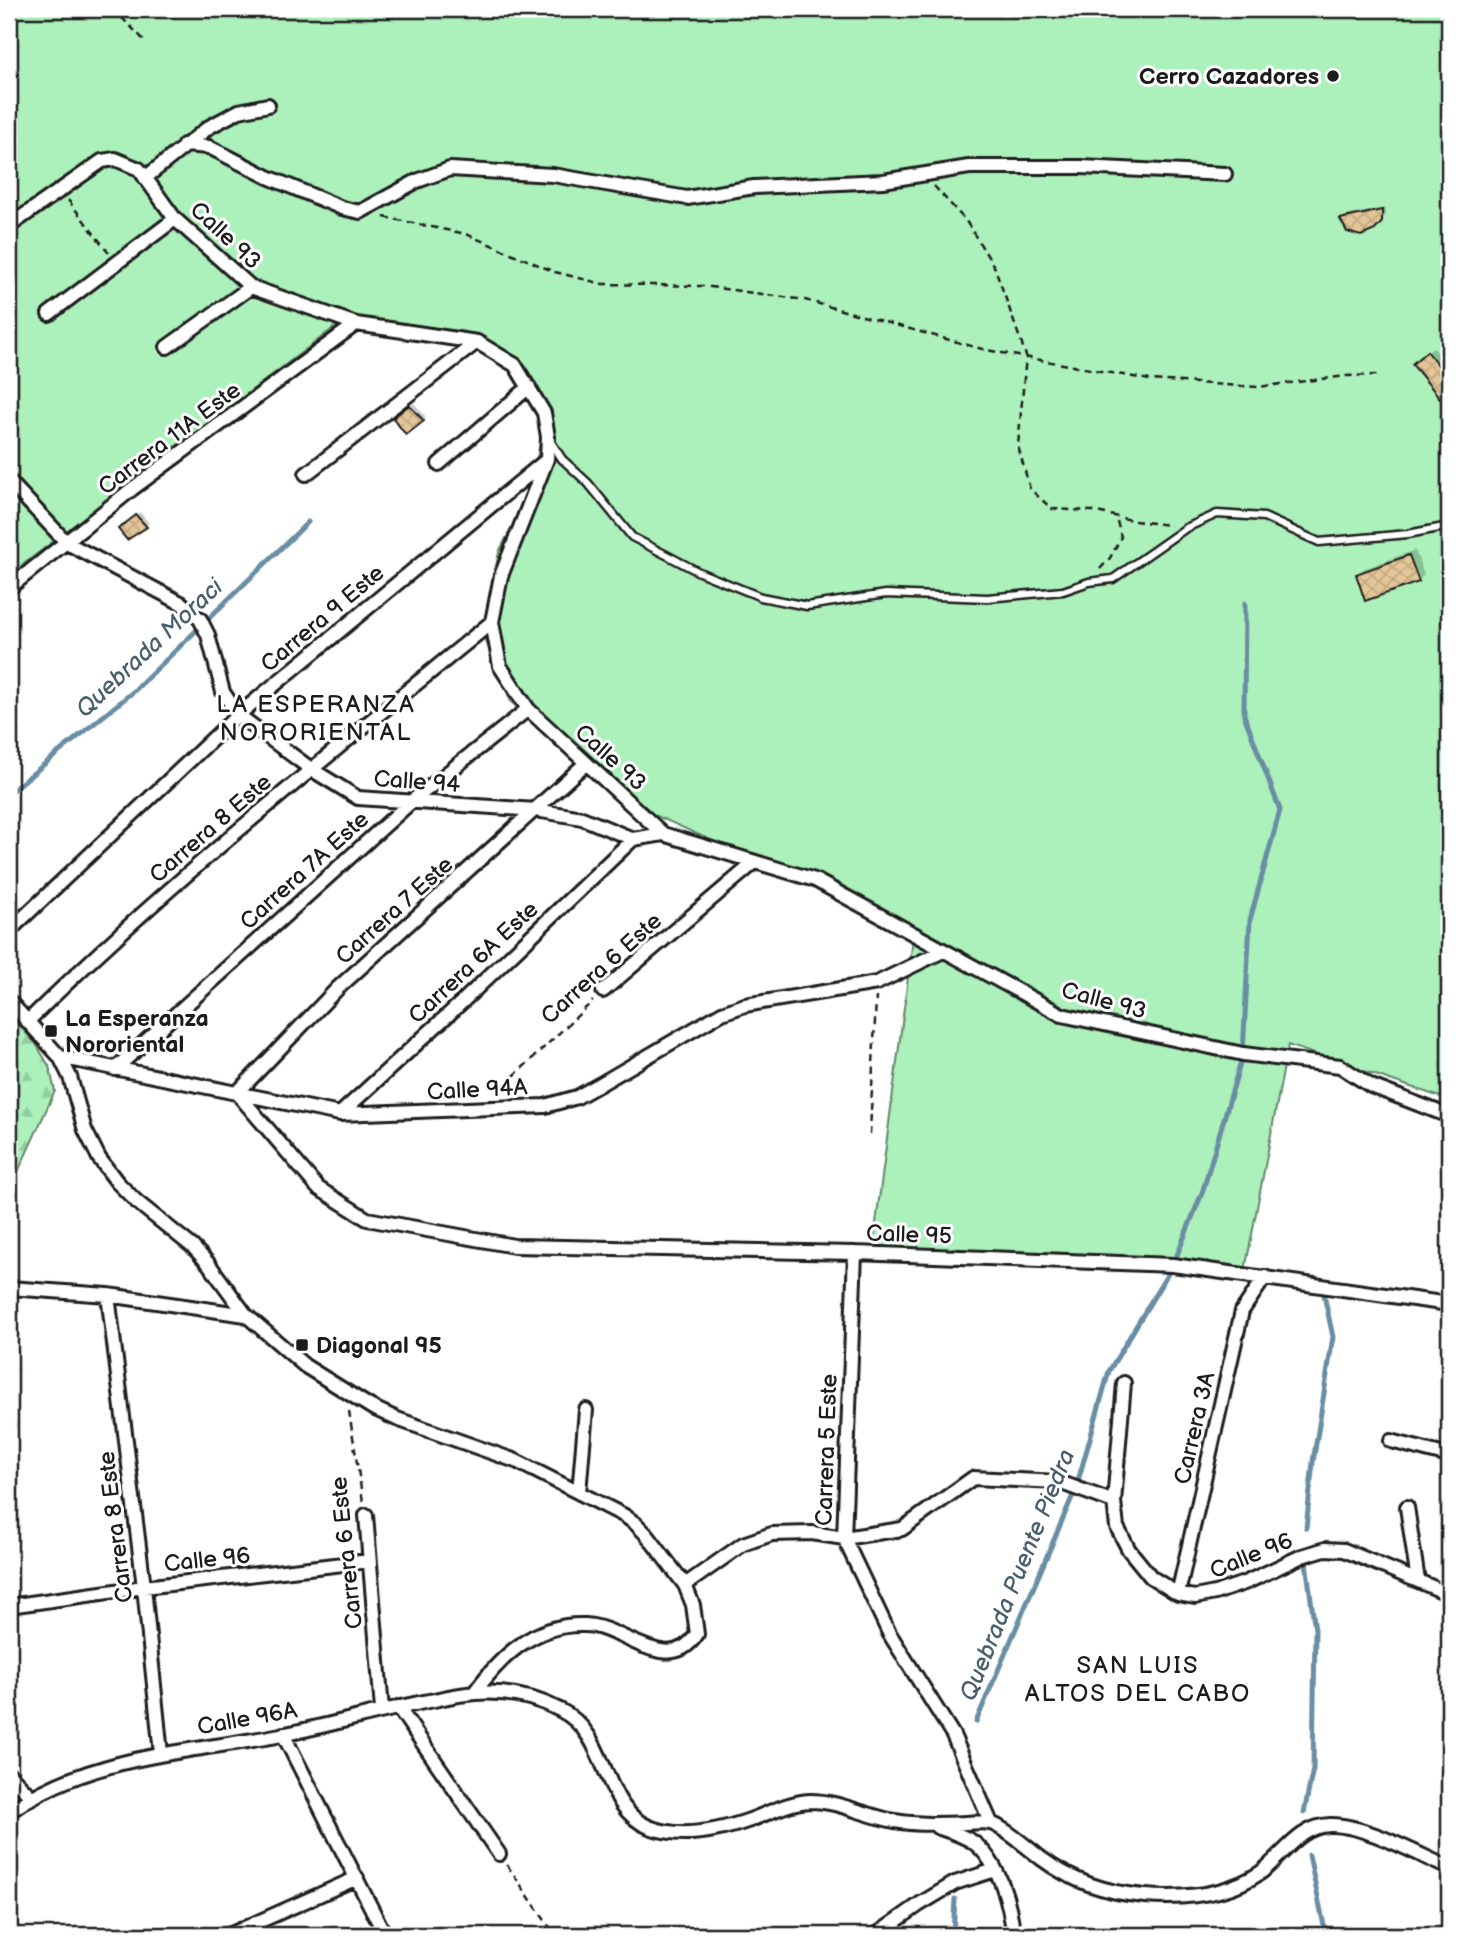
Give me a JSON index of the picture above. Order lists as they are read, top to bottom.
{
  "streets": {
    "street": [
      "Calle 93",
      "Carrera 11A Este",
      "Carrera 9 Este",
      "Calle 94",
      "Carrera 8 Este",
      "Carrera 7A Este",
      "Carrera 7 Este",
      "Carrera 6A Este",
      "Carrera 6 Este",
      "Calle 94A",
      "Calle 95",
      "Carrera 3A",
      "Carrera 5 Este",
      "Calle 96",
      "Calle 96A"
    ]
  },
  "crossings": [
    ["Calle 93", "Carrera 11A Este"],
    ["Calle 93", "Carrera 9 Este"],
    ["Calle 93", "Carrera 8 Este"],
    ["Calle 93", "Carrera 7A Este"],
    ["Calle 93", "Carrera 7 Este"],
    ["Calle 93", "Carrera 6 Este"],
    ["Calle 93", "Calle 94A"],
    ["Carrera 11A Este", "Calle 94"],
    ["Carrera 9 Este", "Calle 94"],
    ["Calle 94", "Carrera 8 Este"],
    ["Calle 94", "Carrera 7A Este"],
    ["Calle 94", "Carrera 7 Este"],
    ["Calle 94", "Carrera 6A Este"],
    ["Carrera 8 Este", "Calle 96"],
    ["Carrera 8 Este", "Calle 96A"],
    ["Carrera 7A Este", "Calle 94A"],
    ["Carrera 7 Este", "Calle 94A"],
    ["Carrera 7 Este", "Calle 95"],
    ["Carrera 6A Este", "Calle 94A"],
    ["Carrera 6 Este", "Calle 94A"],
    ["Carrera 6 Este", "Calle 96"],
    ["Carrera 6 Este", "Calle 96A"],
    ["Calle 94A", "Calle 95"],
    ["Calle 95", "Carrera 3A"],
    ["Calle 95", "Carrera 5 Este"],
    ["Carrera 3A", "Calle 96"]
  ],
  "districts": ["LA ESPERANZA NORORIENTAL", "SAN LUIS ALTOS DEL CABO"],
  "water": ["Quebrada Moraci", "Quebrada Puente Piedra"],
  "places": {
    "other": ["Cerro Cazadores"],
    "transit": ["La Esperanza Nororiental", "Diagonal 95"]
  }
}
